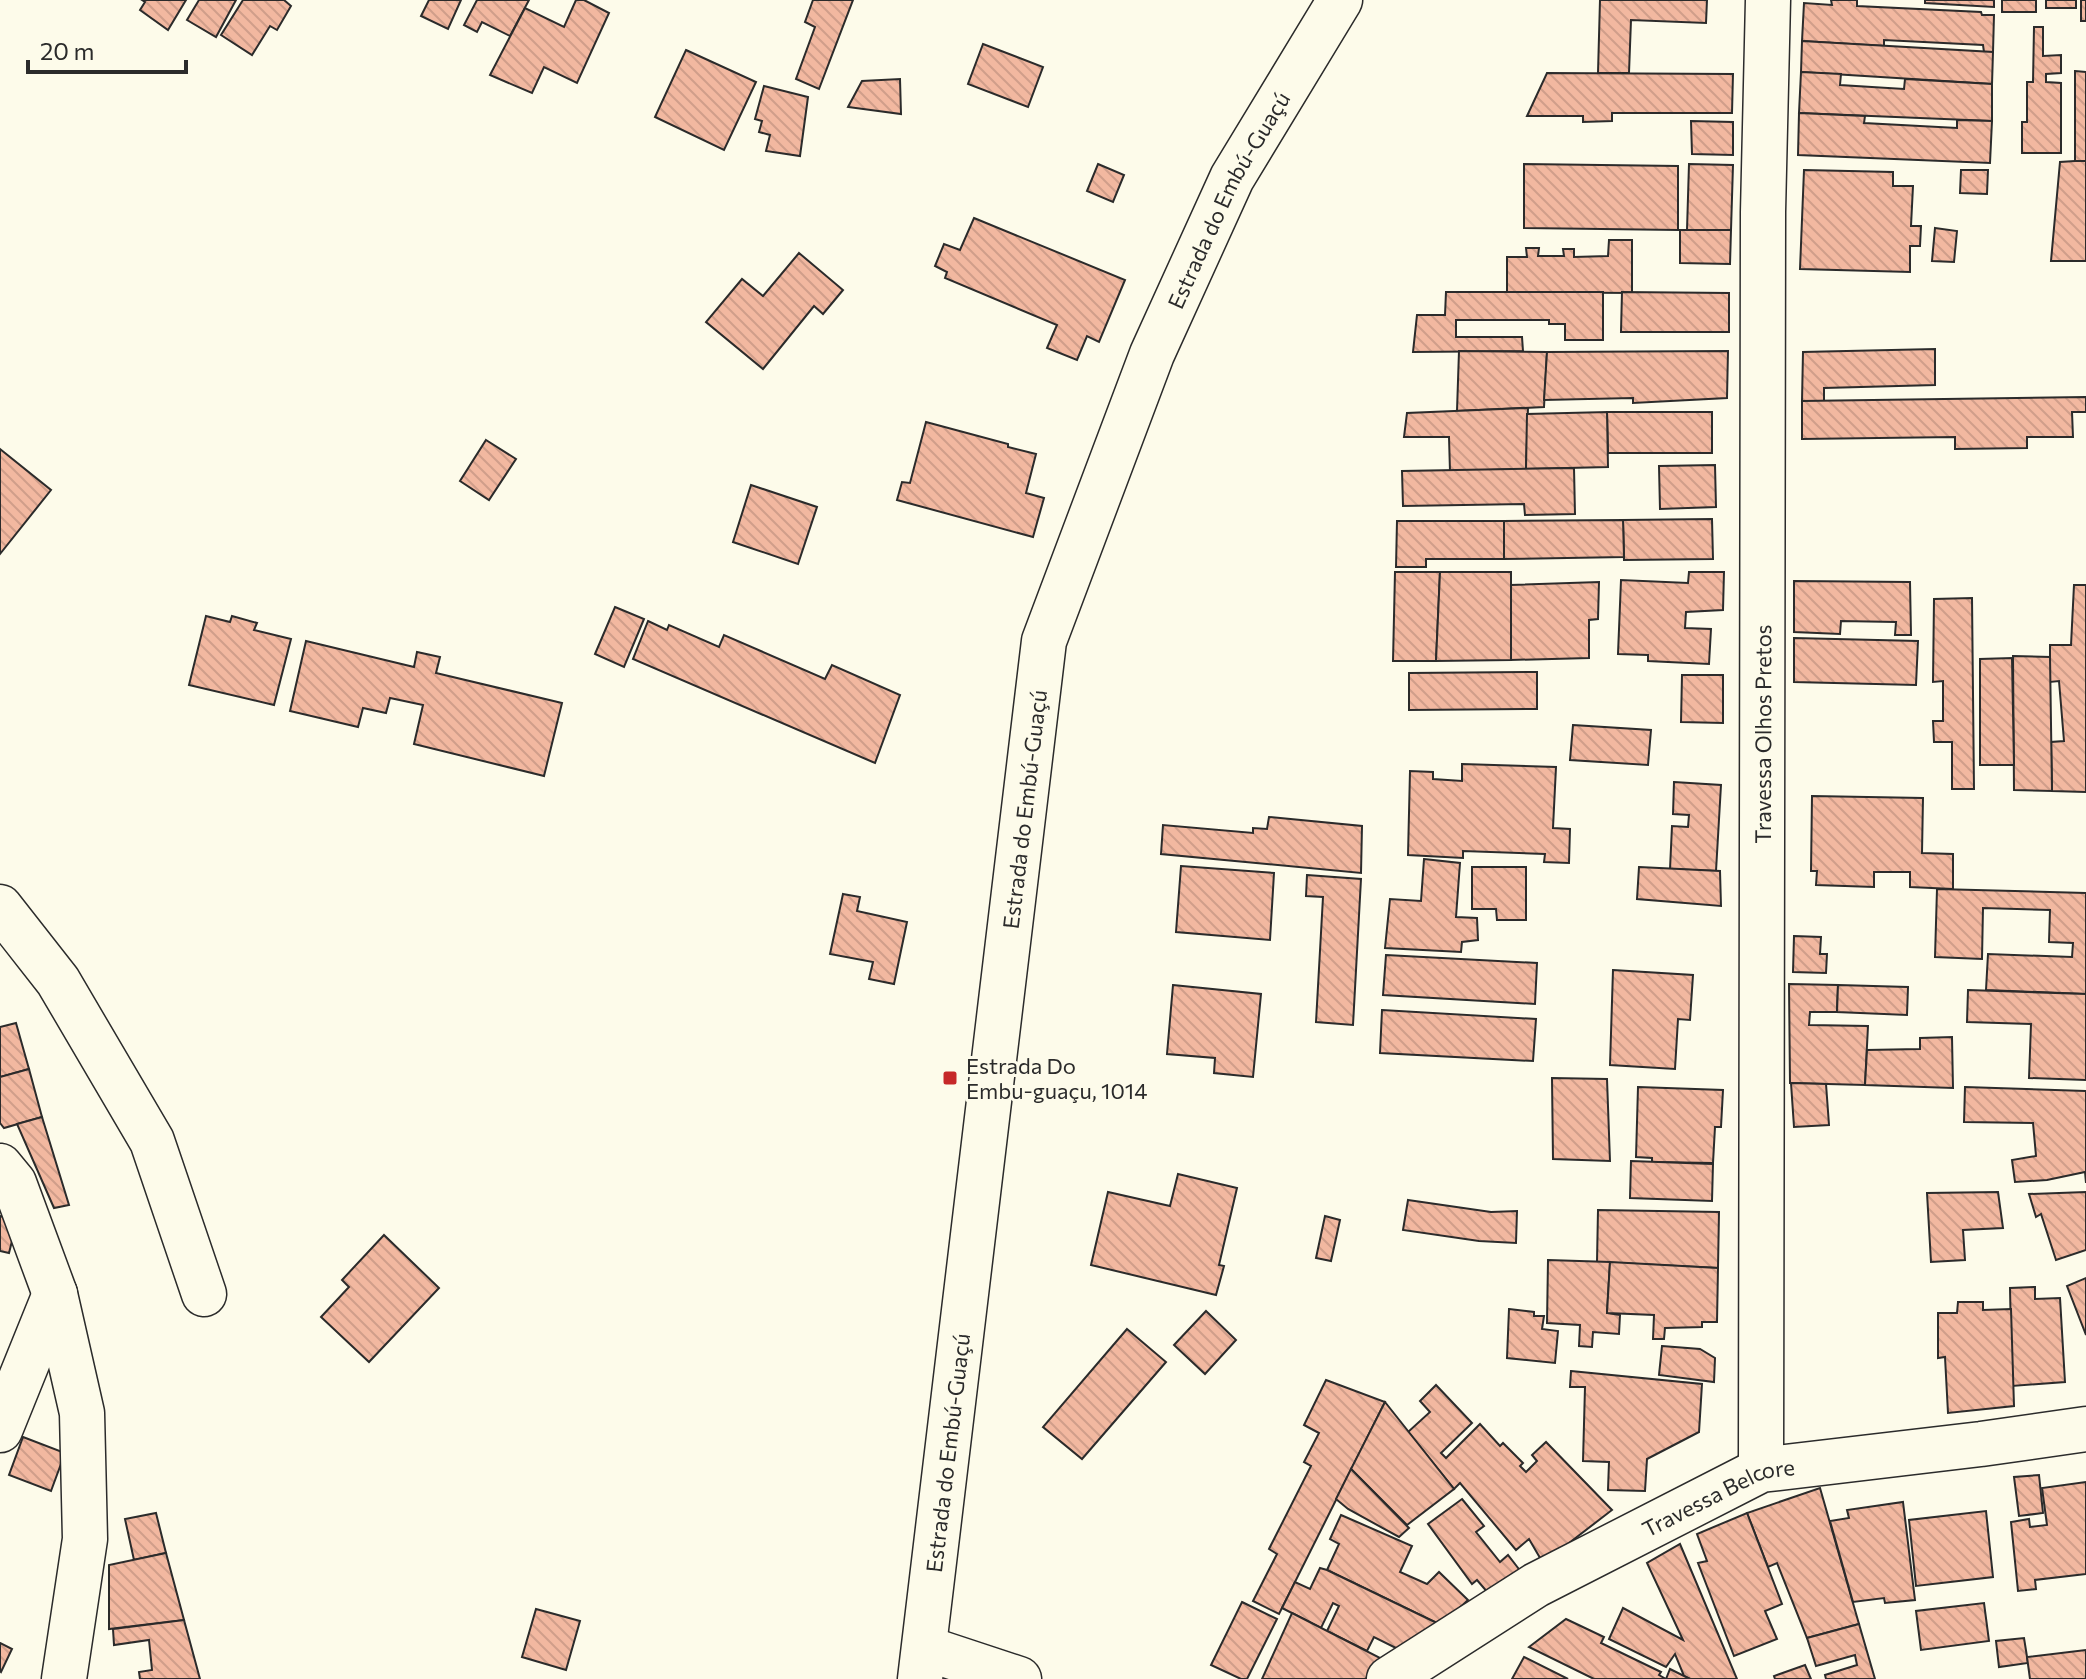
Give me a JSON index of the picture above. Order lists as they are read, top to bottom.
{
  "streets": {
    "street": ["Estrada do Embú-Guaçú", "Travessa Olhos Pretos", "Travessa Belcore"]
  },
  "crossings": [
    ["Travessa Olhos Pretos", "Travessa Belcore"]
  ],
  "places": {
    "transit": ["Estrada Do Embu-guaçu, 1014"]
  },
  "scale_bar": "20 m"
}
